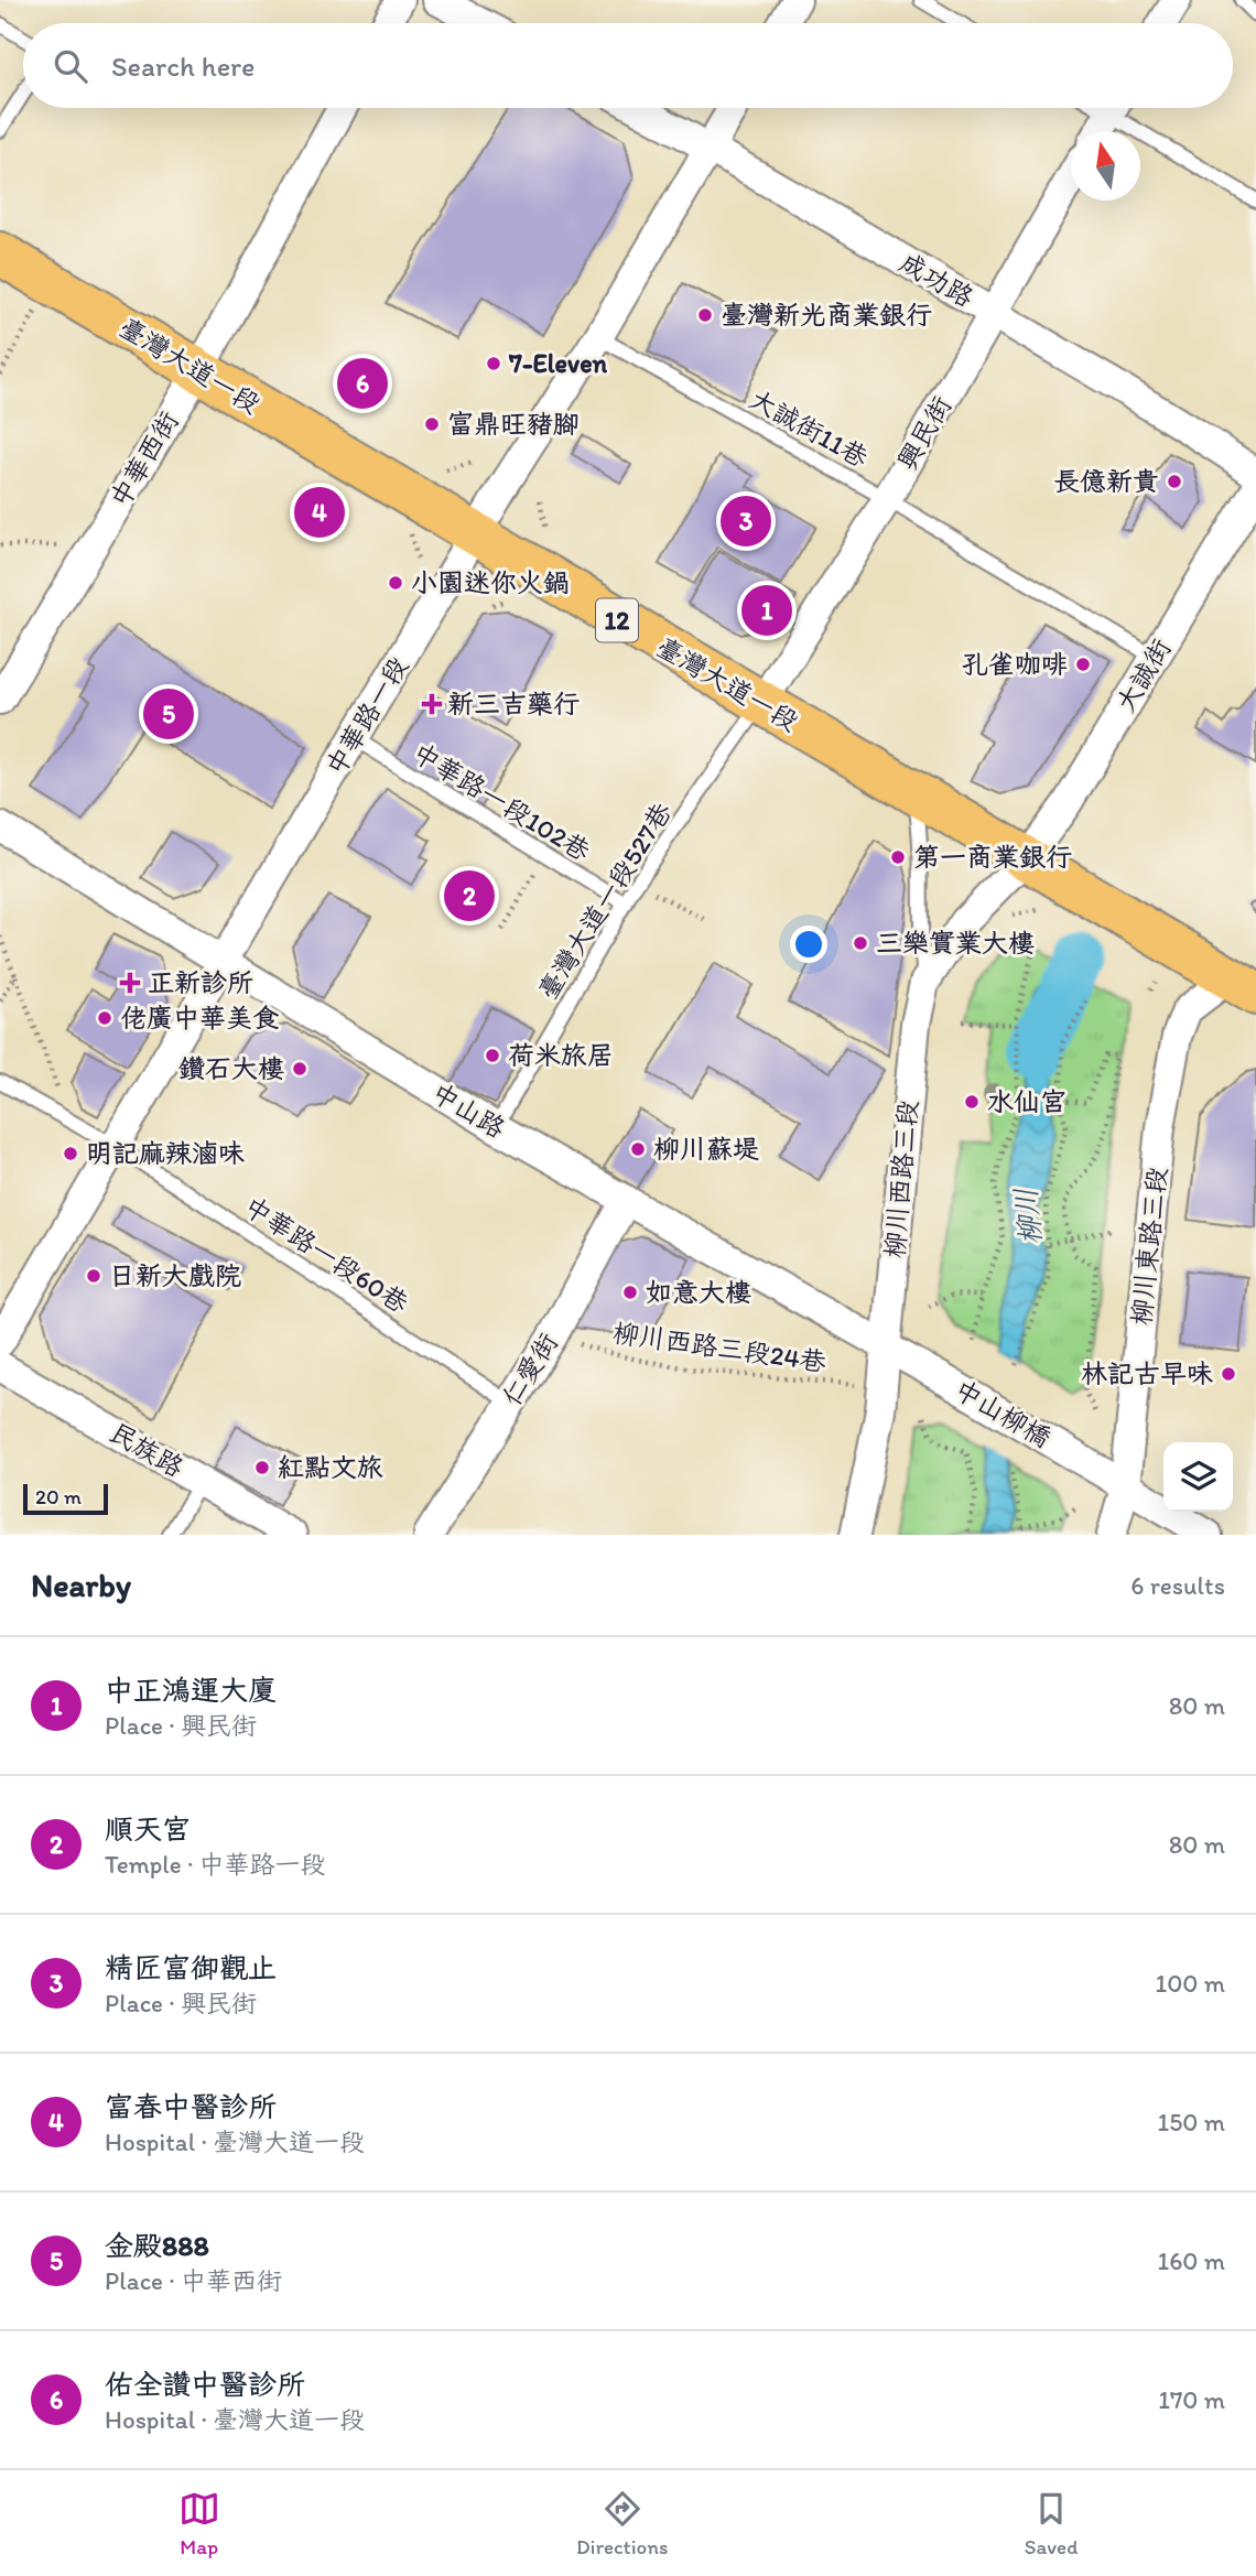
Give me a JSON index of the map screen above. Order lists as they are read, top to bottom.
{
  "streets": {
    "main road": ["臺灣大道一段", "12"],
    "street": [
      "成功路",
      "興民街",
      "中華西街",
      "大誠街",
      "中華路一段",
      "中山路",
      "柳川西路三段",
      "柳川東路三段",
      "仁愛街",
      "中山柳橋",
      "民族路"
    ],
    "lane": [
      "大誠街11巷",
      "中華路一段102巷",
      "臺灣大道一段527巷",
      "中華路一段60巷"
    ],
    "path": ["柳川西路三段24巷"]
  },
  "crossings": [
    ["成功路", "興民街"],
    ["成功路", "中華路一段"],
    ["臺灣大道一段", "興民街"],
    ["臺灣大道一段", "中華西街"],
    ["臺灣大道一段", "大誠街"],
    ["臺灣大道一段", "中華路一段"],
    ["臺灣大道一段", "臺灣大道一段527巷"],
    ["臺灣大道一段", "柳川西路三段"],
    ["臺灣大道一段", "柳川東路三段"],
    ["大誠街11巷", "興民街"],
    ["大誠街11巷", "大誠街"],
    ["大誠街11巷", "中華路一段"],
    ["興民街", "臺灣大道一段527巷"],
    ["大誠街", "柳川西路三段"],
    ["中華路一段", "中華路一段102巷"],
    ["中華路一段", "中山路"],
    ["中華路一段", "中華路一段60巷"],
    ["中華路一段102巷", "臺灣大道一段527巷"],
    ["臺灣大道一段527巷", "中山路"],
    ["中山路", "柳川西路三段"],
    ["中山路", "仁愛街"],
    ["中山路", "中山柳橋"],
    ["柳川西路三段", "柳川西路三段24巷"],
    ["柳川東路三段", "中山柳橋"],
    ["中華路一段60巷", "仁愛街"],
    ["柳川西路三段24巷", "仁愛街"]
  ],
  "water": ["柳川"],
  "places": {
    "other": [
      "臺灣新光商業銀行",
      "7-Eleven",
      "富鼎旺豬腳",
      "長億新貴",
      "小園迷你火鍋",
      "孔雀咖啡",
      "第一商業銀行",
      "三樂實業大樓",
      "佬廣中華美食",
      "荷米旅居",
      "鑽石大樓",
      "水仙宮",
      "柳川蘇堤",
      "明記麻辣滷味",
      "日新大戲院",
      "如意大樓",
      "林記古早味",
      "紅點文旅"
    ],
    "health": ["新三吉藥行", "正新診所"]
  },
  "scale_bar": "20 m",
  "north": "top",
  "page": {
    "search": "Search here",
    "pins": [
      "6",
      "4",
      "3",
      "1",
      "5",
      "2"
    ],
    "scale": "20 m",
    "heading": ["Nearby", "6 results"],
    "list": [
      {
        "mark": "1",
        "name": "中正鴻運大廈",
        "note": "Place · 興民街",
        "value": "80 m"
      },
      {
        "mark": "2",
        "name": "順天宮",
        "note": "Temple · 中華路一段",
        "value": "80 m"
      },
      {
        "mark": "3",
        "name": "精匠富御觀止",
        "note": "Place · 興民街",
        "value": "100 m"
      },
      {
        "mark": "4",
        "name": "富春中醫診所",
        "note": "Hospital · 臺灣大道一段",
        "value": "150 m"
      },
      {
        "mark": "5",
        "name": "金殿888",
        "note": "Place · 中華西街",
        "value": "160 m"
      },
      {
        "mark": "6",
        "name": "佑全讚中醫診所",
        "note": "Hospital · 臺灣大道一段",
        "value": "170 m"
      }
    ],
    "nav": ["Map", "Directions", "Saved"]
  }
}
